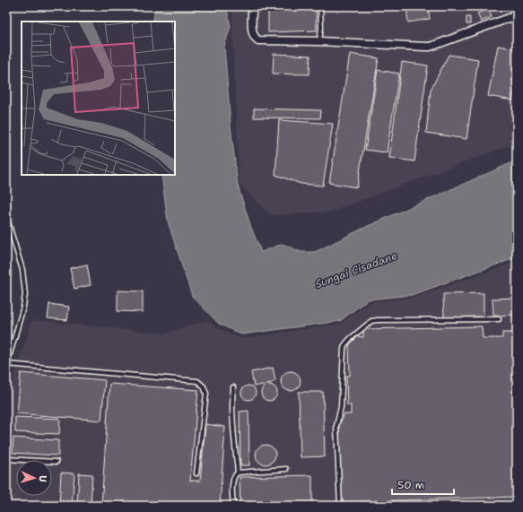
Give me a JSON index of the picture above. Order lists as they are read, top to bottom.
{
  "water": ["Sungai Cisadane"],
  "scale_bar": "50 m",
  "north": "right"
}
